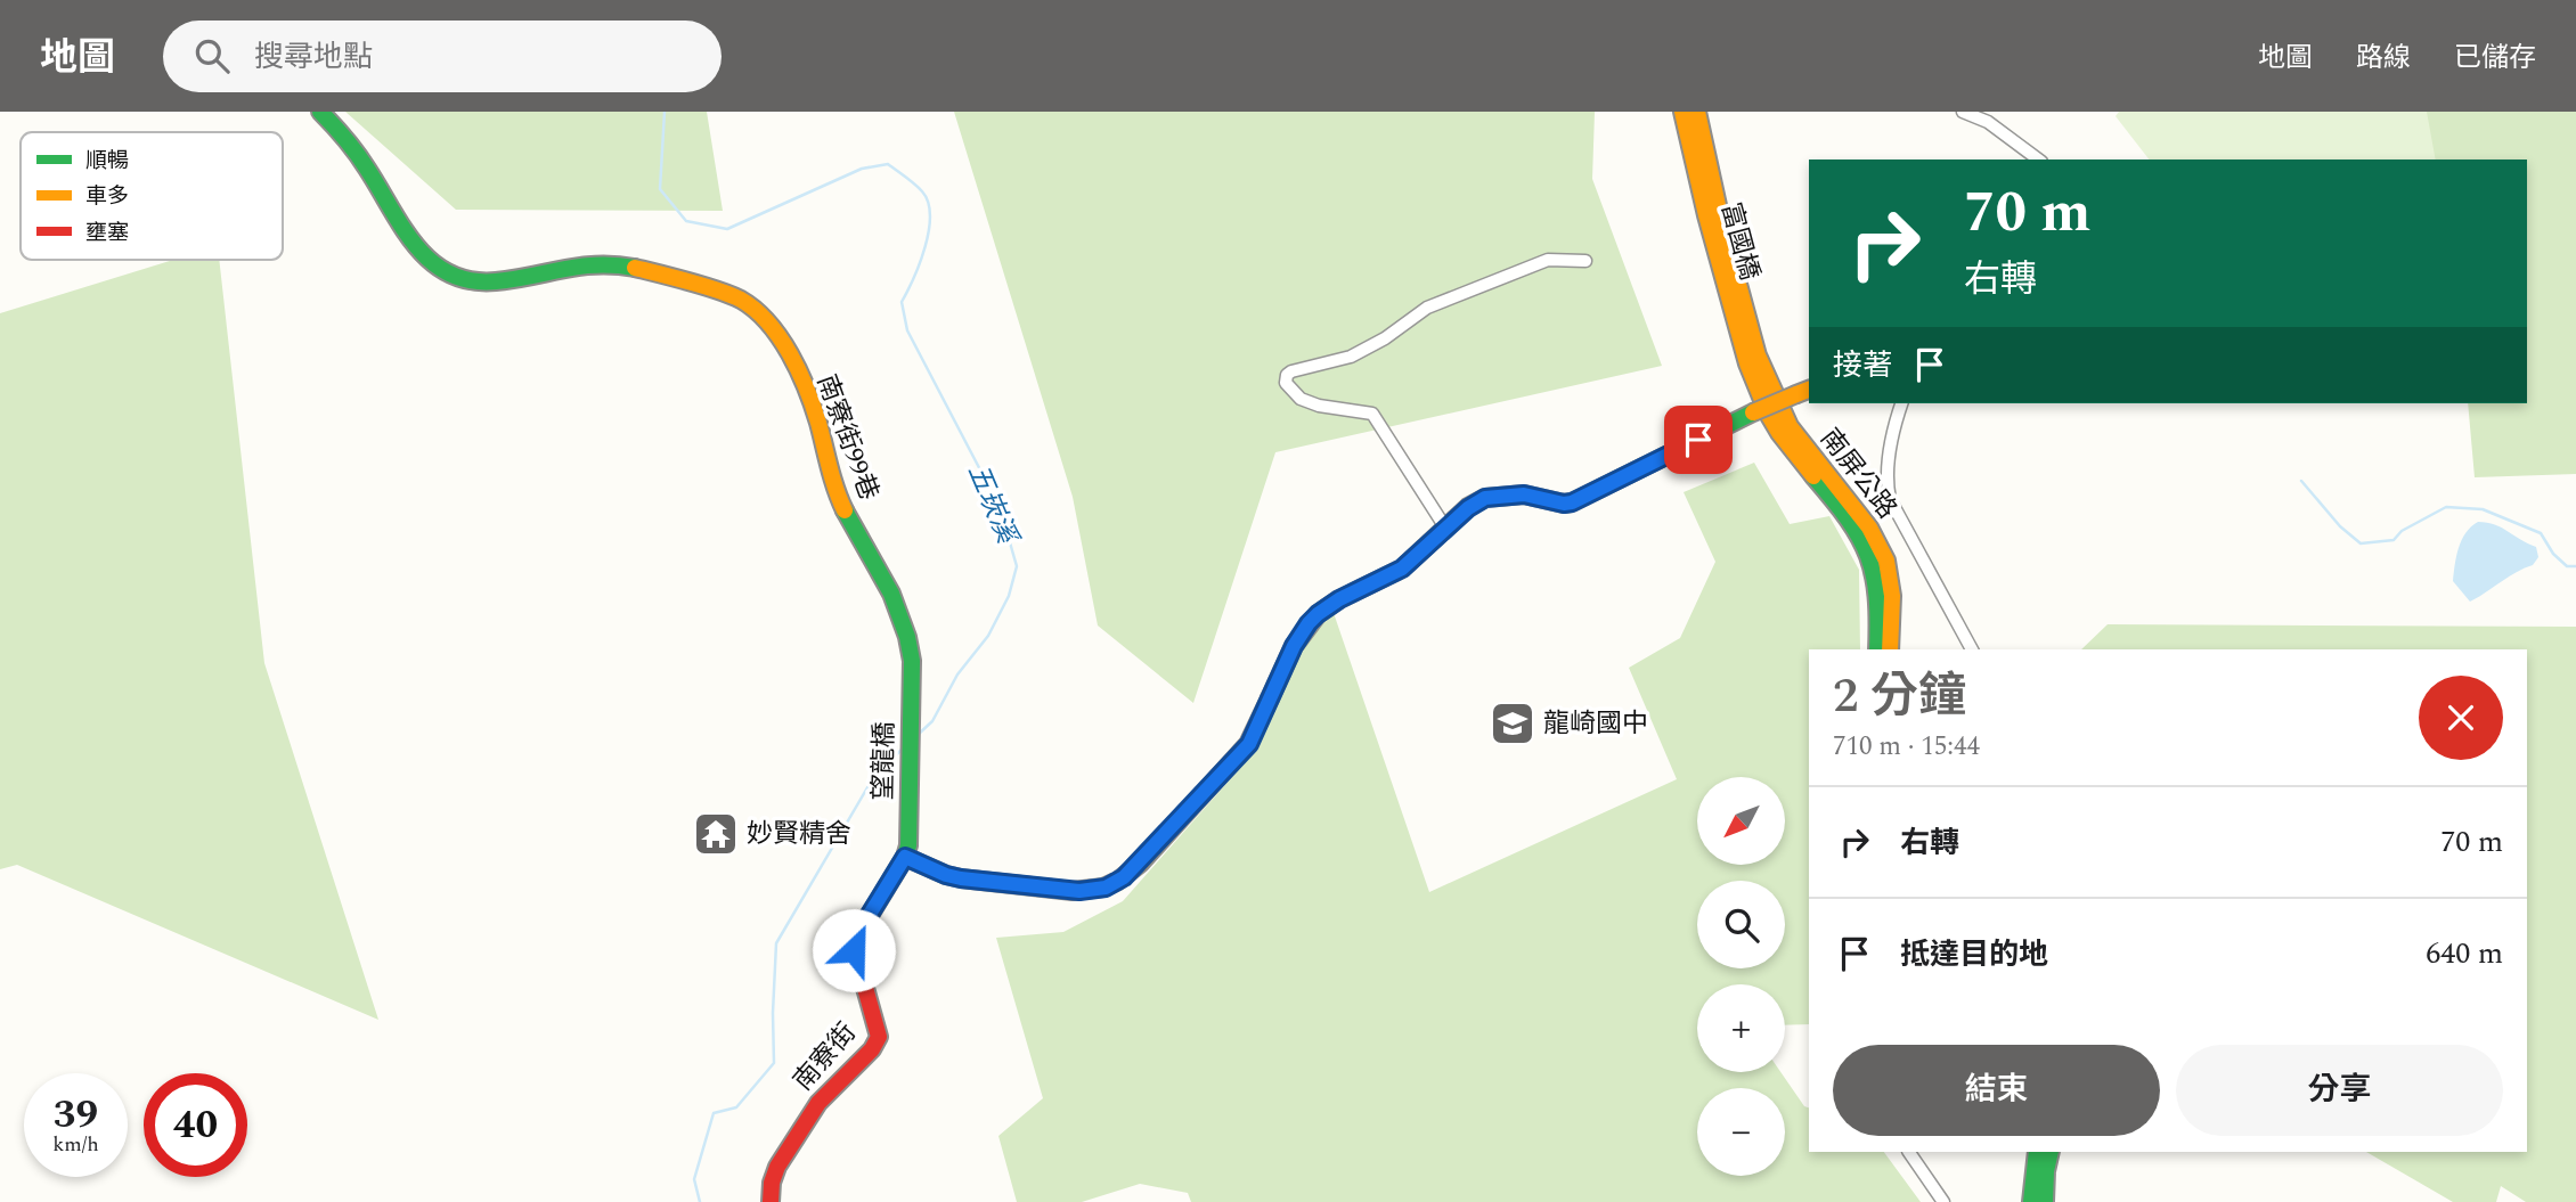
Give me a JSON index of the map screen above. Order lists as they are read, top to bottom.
{
  "streets": {
    "street": [
      "富國橋",
      "南寮街99巷",
      "南屏公路",
      "望龍橋",
      "南寮街"
    ]
  },
  "crossings": [
    ["富國橋", "南屏公路"],
    ["南寮街99巷", "望龍橋"],
    ["望龍橋", "南寮街"]
  ],
  "water": ["五崁溪"],
  "places": {
    "school or university": ["龍崎國中"],
    "temple": ["妙賢精舍"]
  },
  "legend": ["順暢", "車多", "壅塞"],
  "north": "bottom left",
  "page": {
    "header": "地圖",
    "search": "搜尋地點",
    "nav": ["地圖", "路線", "已儲存"],
    "turn": ["70 m", "右轉"],
    "then": "接著",
    "heading": ["2 分鐘", "710 m · 15:44"],
    "map_buttons": ["+", "−"],
    "list": [
      {
        "name": "右轉",
        "value": "70 m"
      },
      {
        "name": "抵達目的地",
        "value": "640 m"
      }
    ],
    "buttons": ["結束", "分享"],
    "speed": "39 km/h",
    "limit": "40"
  }
}
